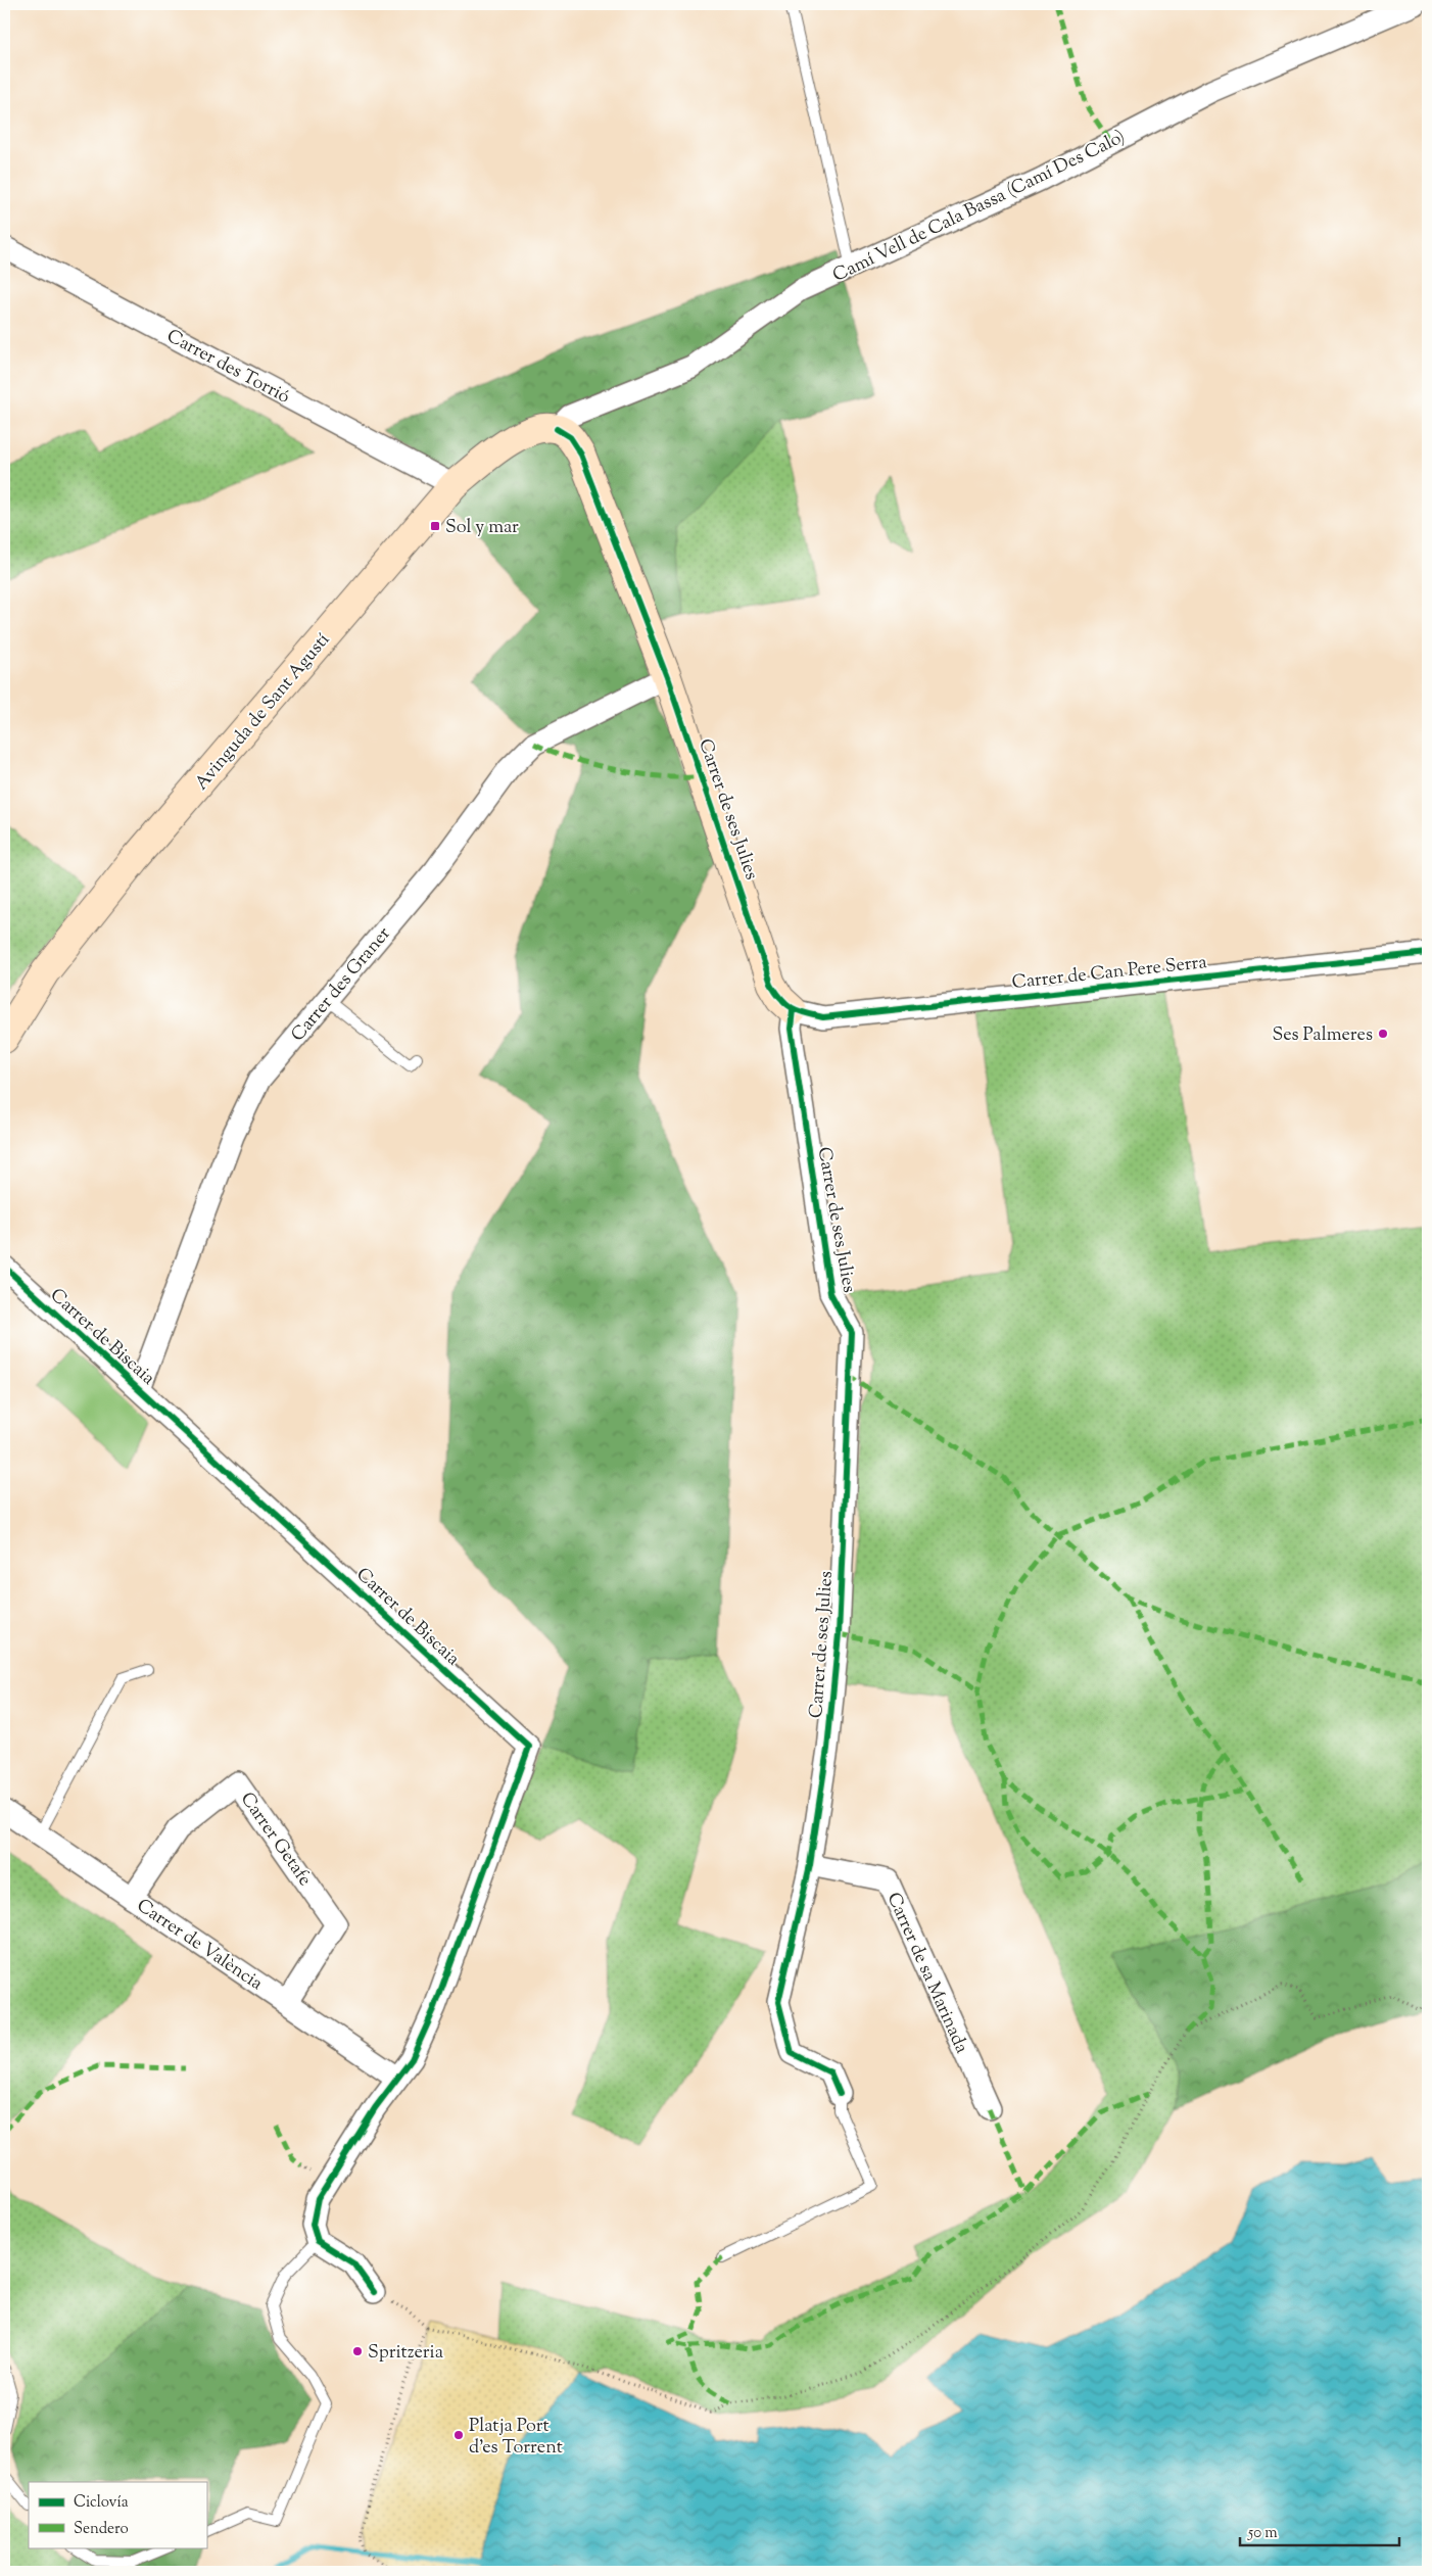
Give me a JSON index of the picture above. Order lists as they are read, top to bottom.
{
  "streets": {
    "street": [
      "Camí Vell de Cala Bassa (Camí Des Calo)",
      "Carrer des Torrió",
      "Avinguda de Sant Agustí",
      "Carrer de ses Julies",
      "Carrer de Can Pere Serra",
      "Carrer des Graner",
      "Carrer de Biscaia",
      "Carrer Getafe",
      "Carrer de València",
      "Carrer de sa Marinada"
    ]
  },
  "crossings": [
    ["Camí Vell de Cala Bassa (Camí Des Calo)", "Avinguda de Sant Agustí"],
    ["Camí Vell de Cala Bassa (Camí Des Calo)", "Carrer de ses Julies"],
    ["Carrer des Torrió", "Avinguda de Sant Agustí"],
    ["Avinguda de Sant Agustí", "Carrer de ses Julies"],
    ["Carrer de ses Julies", "Carrer de Can Pere Serra"],
    ["Carrer de ses Julies", "Carrer des Graner"],
    ["Carrer de ses Julies", "Carrer de sa Marinada"],
    ["Carrer des Graner", "Carrer de Biscaia"],
    ["Carrer de Biscaia", "Carrer de València"],
    ["Carrer Getafe", "Carrer de València"]
  ],
  "places": {
    "transit": ["Sol y mar"],
    "other": ["Ses Palmeres", "Spritzeria", "Platja Port d'es Torrent"]
  },
  "legend": ["Ciclovía", "Sendero"],
  "scale_bar": "50 m"
}
